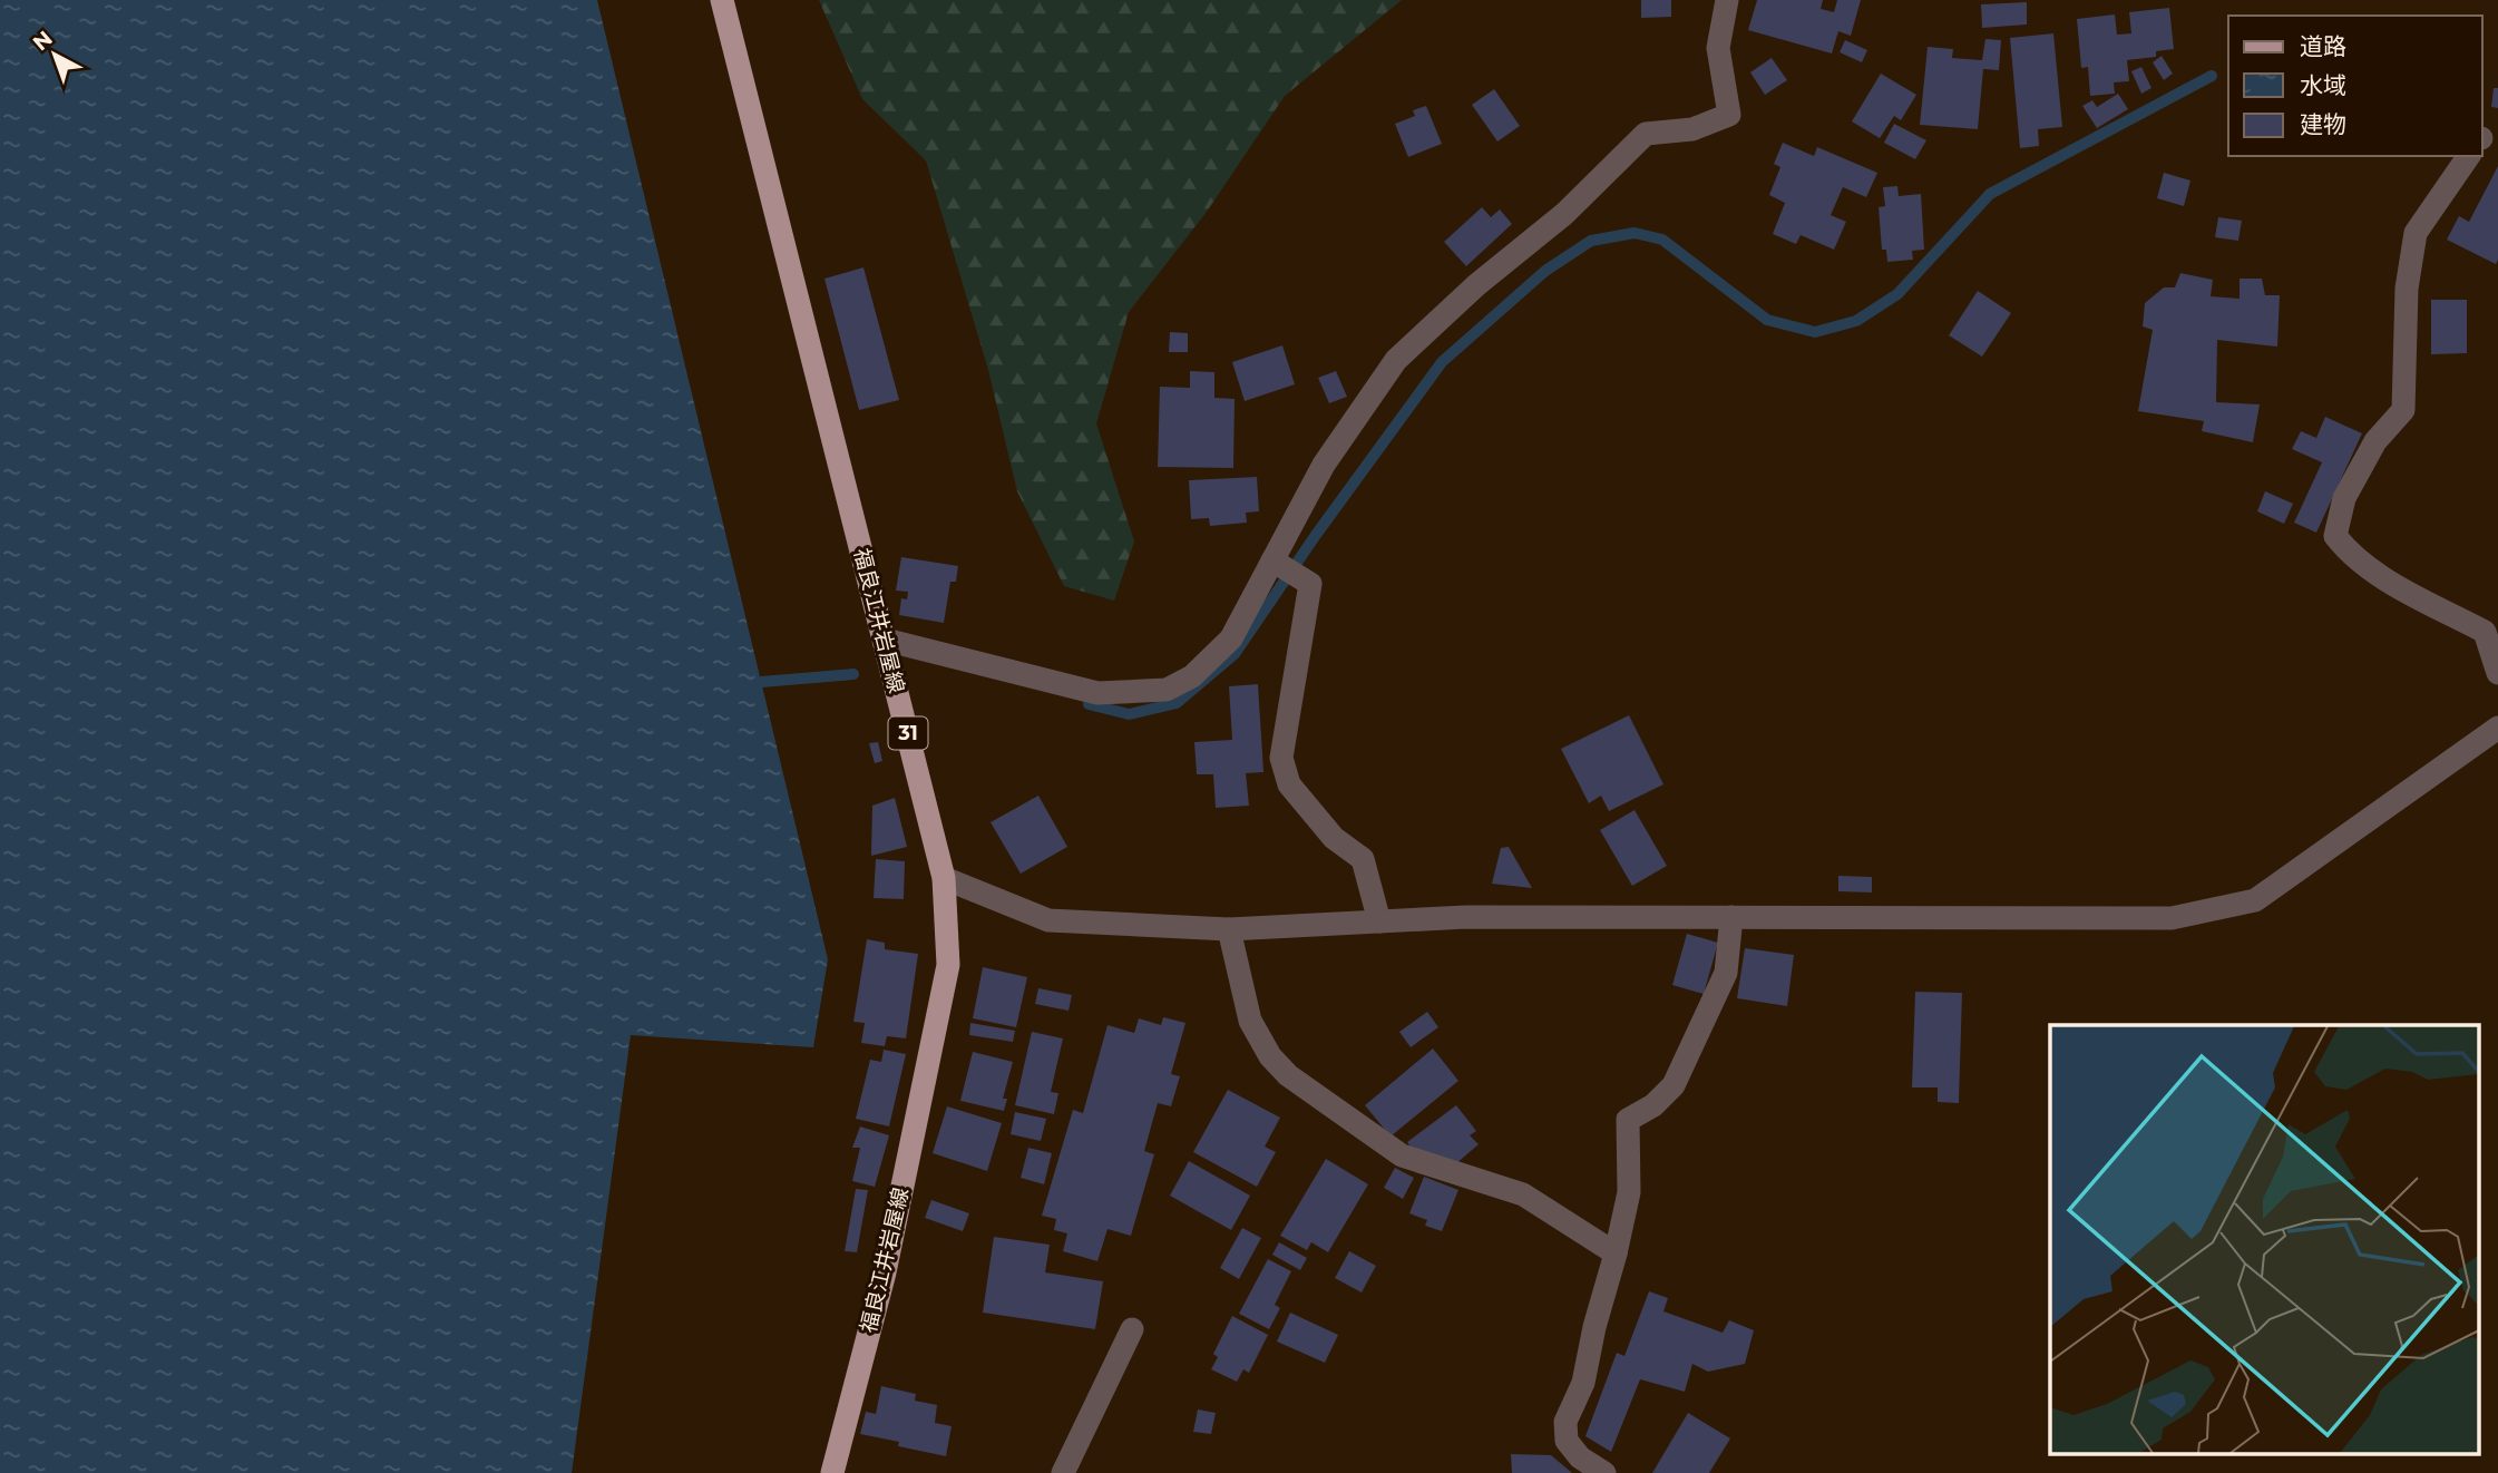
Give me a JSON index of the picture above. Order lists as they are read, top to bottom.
{
  "streets": {
    "main road": ["福良江井岩屋線", "31"]
  },
  "legend": ["道路", "水域", "建物"],
  "north": "top left"
}
